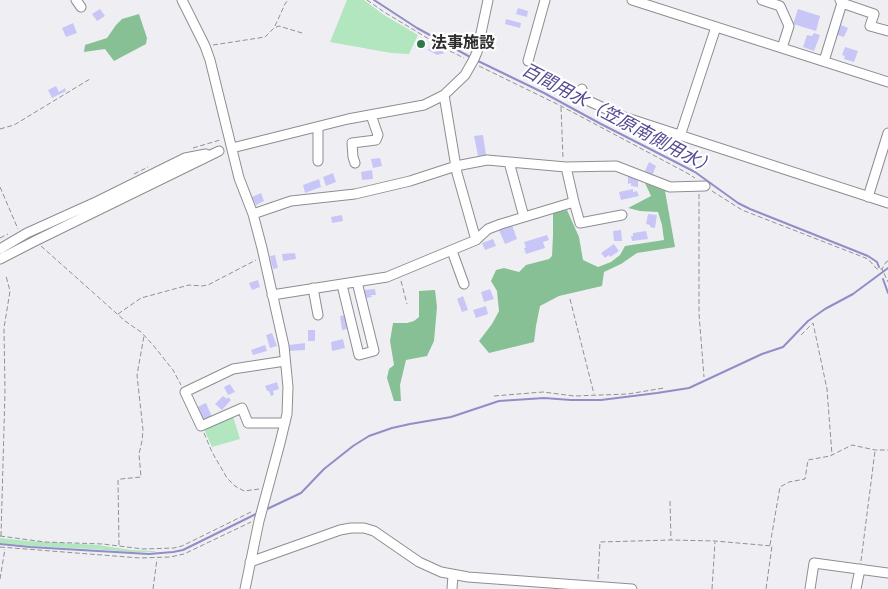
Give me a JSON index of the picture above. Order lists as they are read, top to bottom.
{
  "water": ["百間用水（笠原南側用水）"],
  "places": ["法事施設"]
}
